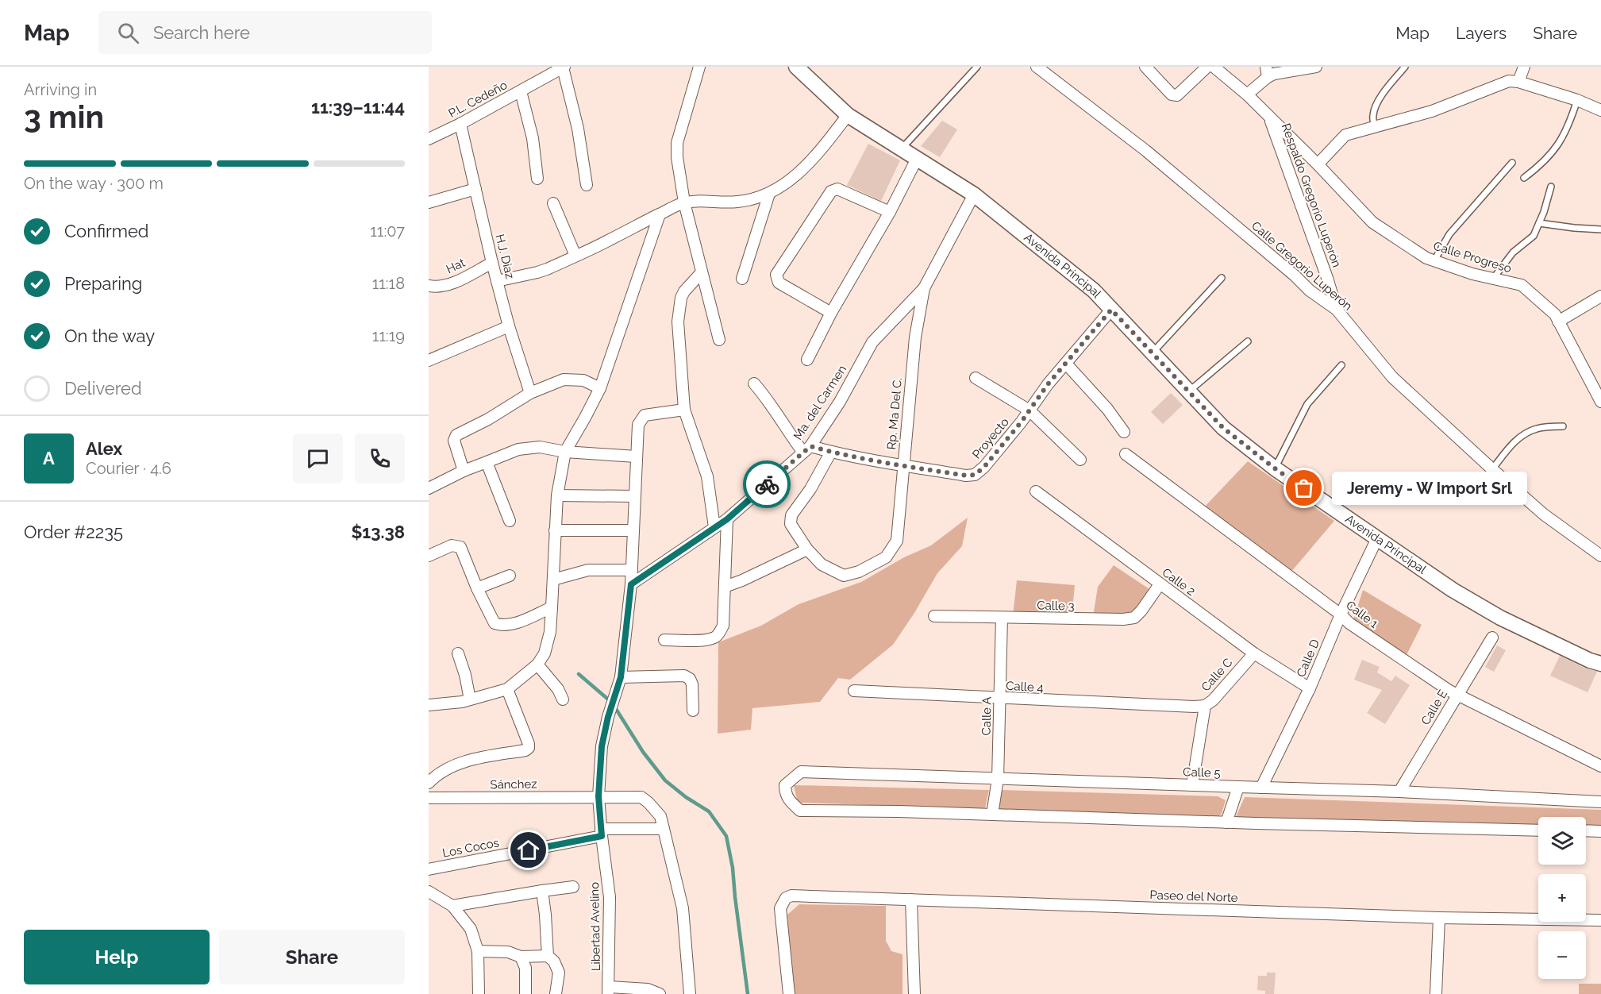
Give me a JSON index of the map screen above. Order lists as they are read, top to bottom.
{
  "streets": {
    "street": [
      "P.L. Cedeño",
      "Respaldo Gregorio Luperón",
      "H.J. Diaz",
      "Calle Progreso",
      "Hat",
      "Avenida Principal",
      "Calle Gregorio Luperón",
      "Ma. del Carmen",
      "Rp. Ma Del C.",
      "Proyecto",
      "Calle 2",
      "Calle 3",
      "Calle 1",
      "Calle D",
      "Calle C",
      "Calle 4",
      "Calle E",
      "Calle A",
      "Calle 5",
      "Sánchez",
      "Los Cocos",
      "Paseo del Norte",
      "Libertad Avelino"
    ]
  },
  "crossings": [
    ["P.L. Cedeño", "H.J. Diaz"],
    ["Respaldo Gregorio Luperón", "Calle Progreso"],
    ["Respaldo Gregorio Luperón", "Calle Gregorio Luperón"],
    ["H.J. Diaz", "Hat"],
    ["Avenida Principal", "Proyecto"],
    ["Avenida Principal", "Calle D"],
    ["Ma. del Carmen", "Rp. Ma Del C."],
    ["Ma. del Carmen", "Proyecto"],
    ["Ma. del Carmen", "Libertad Avelino"],
    ["Rp. Ma Del C.", "Proyecto"],
    ["Calle 2", "Calle 3"],
    ["Calle 2", "Calle D"],
    ["Calle 2", "Calle C"],
    ["Calle 3", "Calle A"],
    ["Calle 1", "Calle D"],
    ["Calle 1", "Calle E"],
    ["Calle D", "Calle 5"],
    ["Calle C", "Calle 4"],
    ["Calle 4", "Calle A"],
    ["Calle E", "Calle 5"],
    ["Calle A", "Calle 5"],
    ["Sánchez", "Los Cocos"],
    ["Sánchez", "Libertad Avelino"],
    ["Los Cocos", "Libertad Avelino"]
  ],
  "places": ["Jeremy - W Import Srl"],
  "page": {
    "header": "Map",
    "search": "Search here",
    "nav": ["Map", "Layers", "Share"],
    "heading": ["3 min", "Arriving in", "11:39–11:44"],
    "panel": [
      "Alex",
      "Courier · 4.6",
      "Order #2235",
      "$13.38"
    ],
    "bar": "On the way · 300 m",
    "list": [
      ["Confirmed", "11:07"],
      ["Preparing", "11:18"],
      ["On the way", "11:19"],
      "Delivered"
    ],
    "round": "A",
    "bubble": "Jeremy - W Import Srl",
    "map_buttons": ["+", "−"],
    "buttons": ["Help", "Share"]
  }
}
